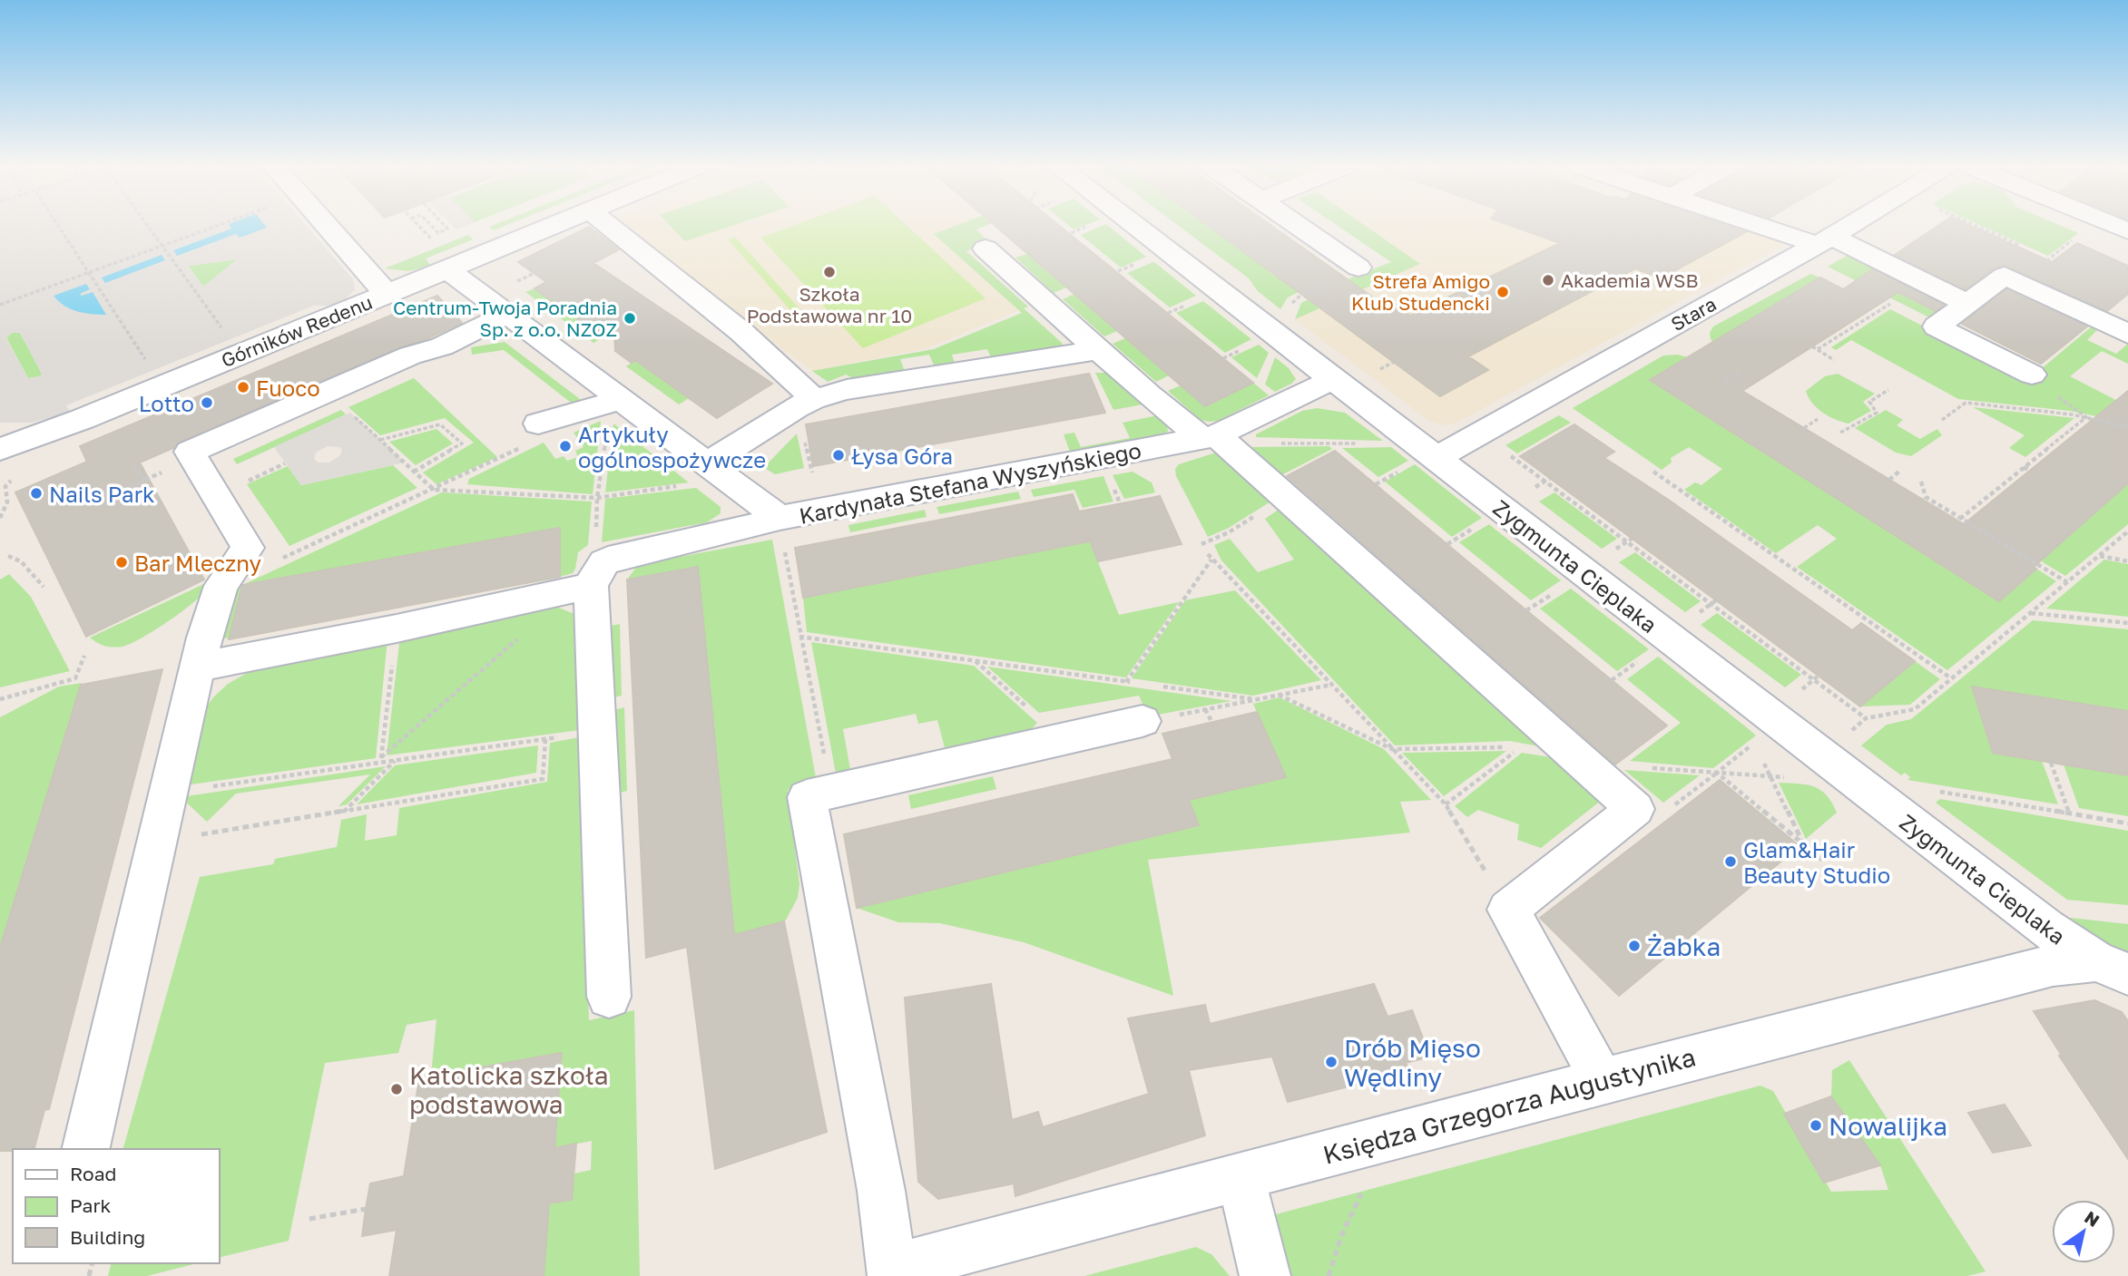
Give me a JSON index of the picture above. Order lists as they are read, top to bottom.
{
  "streets": {
    "street": [
      "Stara",
      "Górników Redenu",
      "Kardynała Stefana Wyszyńskiego",
      "Zygmunta Cieplaka",
      "Księdza Grzegorza Augustynika"
    ]
  },
  "crossings": [
    ["Stara", "Zygmunta Cieplaka"],
    ["Górników Redenu", "Kardynała Stefana Wyszyńskiego"],
    ["Kardynała Stefana Wyszyńskiego", "Zygmunta Cieplaka"],
    ["Zygmunta Cieplaka", "Księdza Grzegorza Augustynika"]
  ],
  "places": [
    "Szkoła Podstawowa nr 10",
    "Akademia WSB",
    "Strefa Amigo Klub Studencki",
    "Centrum-Twoja Poradnia Sp. z o.o. NZOZ",
    "Fuoco",
    "Lotto",
    "Artykuły ogólnospożywcze",
    "Łysa Góra",
    "Nails Park",
    "Bar Mleczny",
    "Glam&Hair Beauty Studio",
    "Żabka",
    "Drób Mięso Wędliny",
    "Katolicka szkoła podstawowa",
    "Nowalijka"
  ],
  "legend": ["Road", "Park", "Building"],
  "north": "top right"
}
